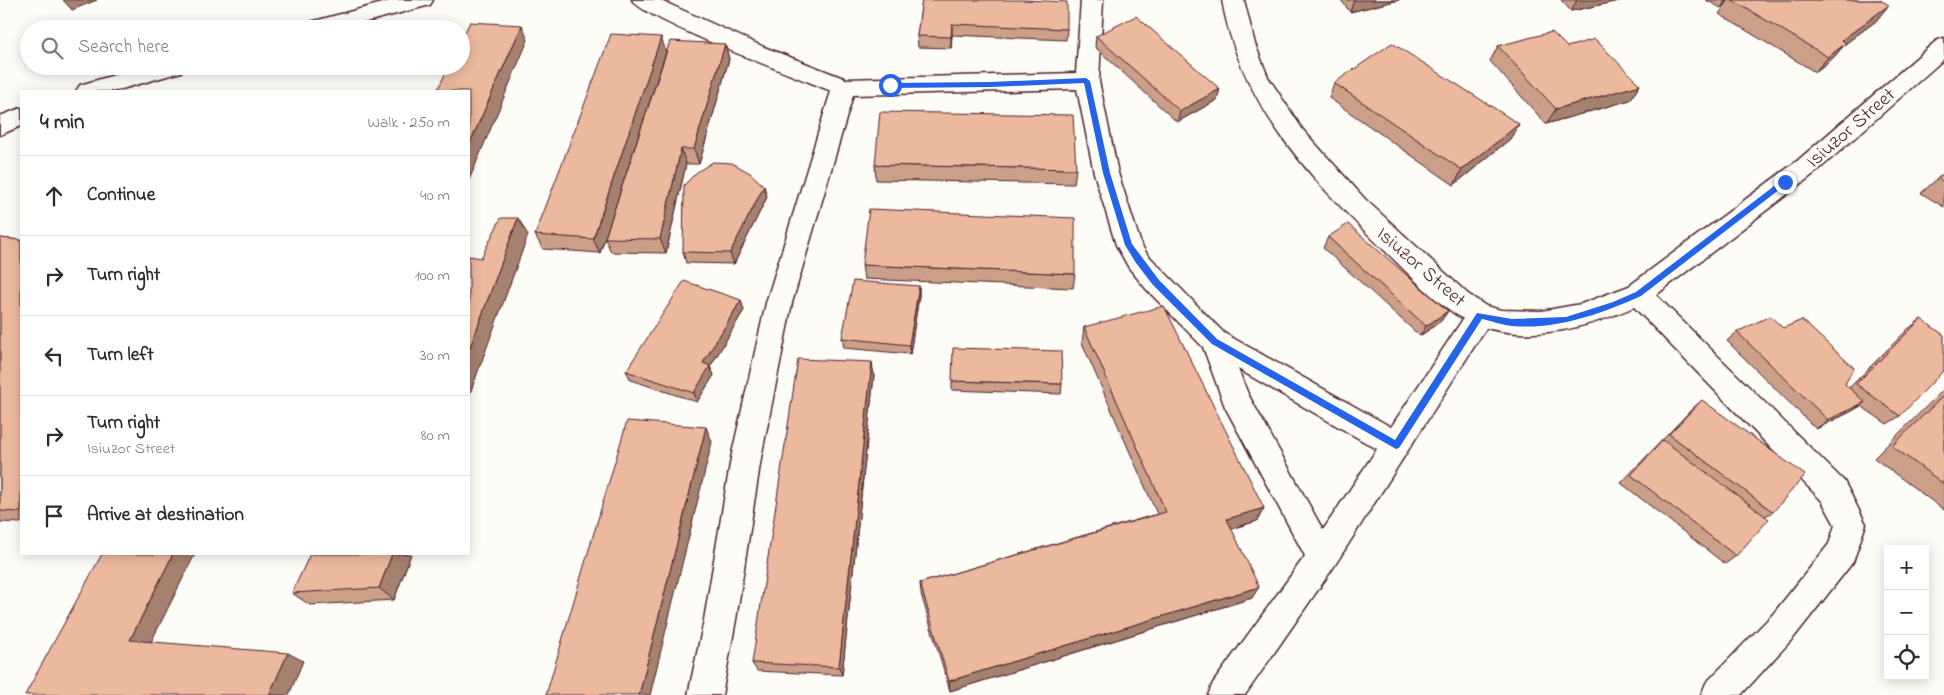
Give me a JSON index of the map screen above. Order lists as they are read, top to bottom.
{
  "streets": {
    "street": ["Isiuzor Street"]
  },
  "page": {
    "search": "Search here",
    "heading": ["4 min", "Walk · 250 m"],
    "list": [
      ["Continue", "40 m"],
      ["Turn right", "100 m"],
      ["Turn left", "30 m"],
      ["Turn right", "Isiuzor Street", "80 m"],
      "Arrive at destination"
    ],
    "map_buttons": ["+", "−"]
  }
}
